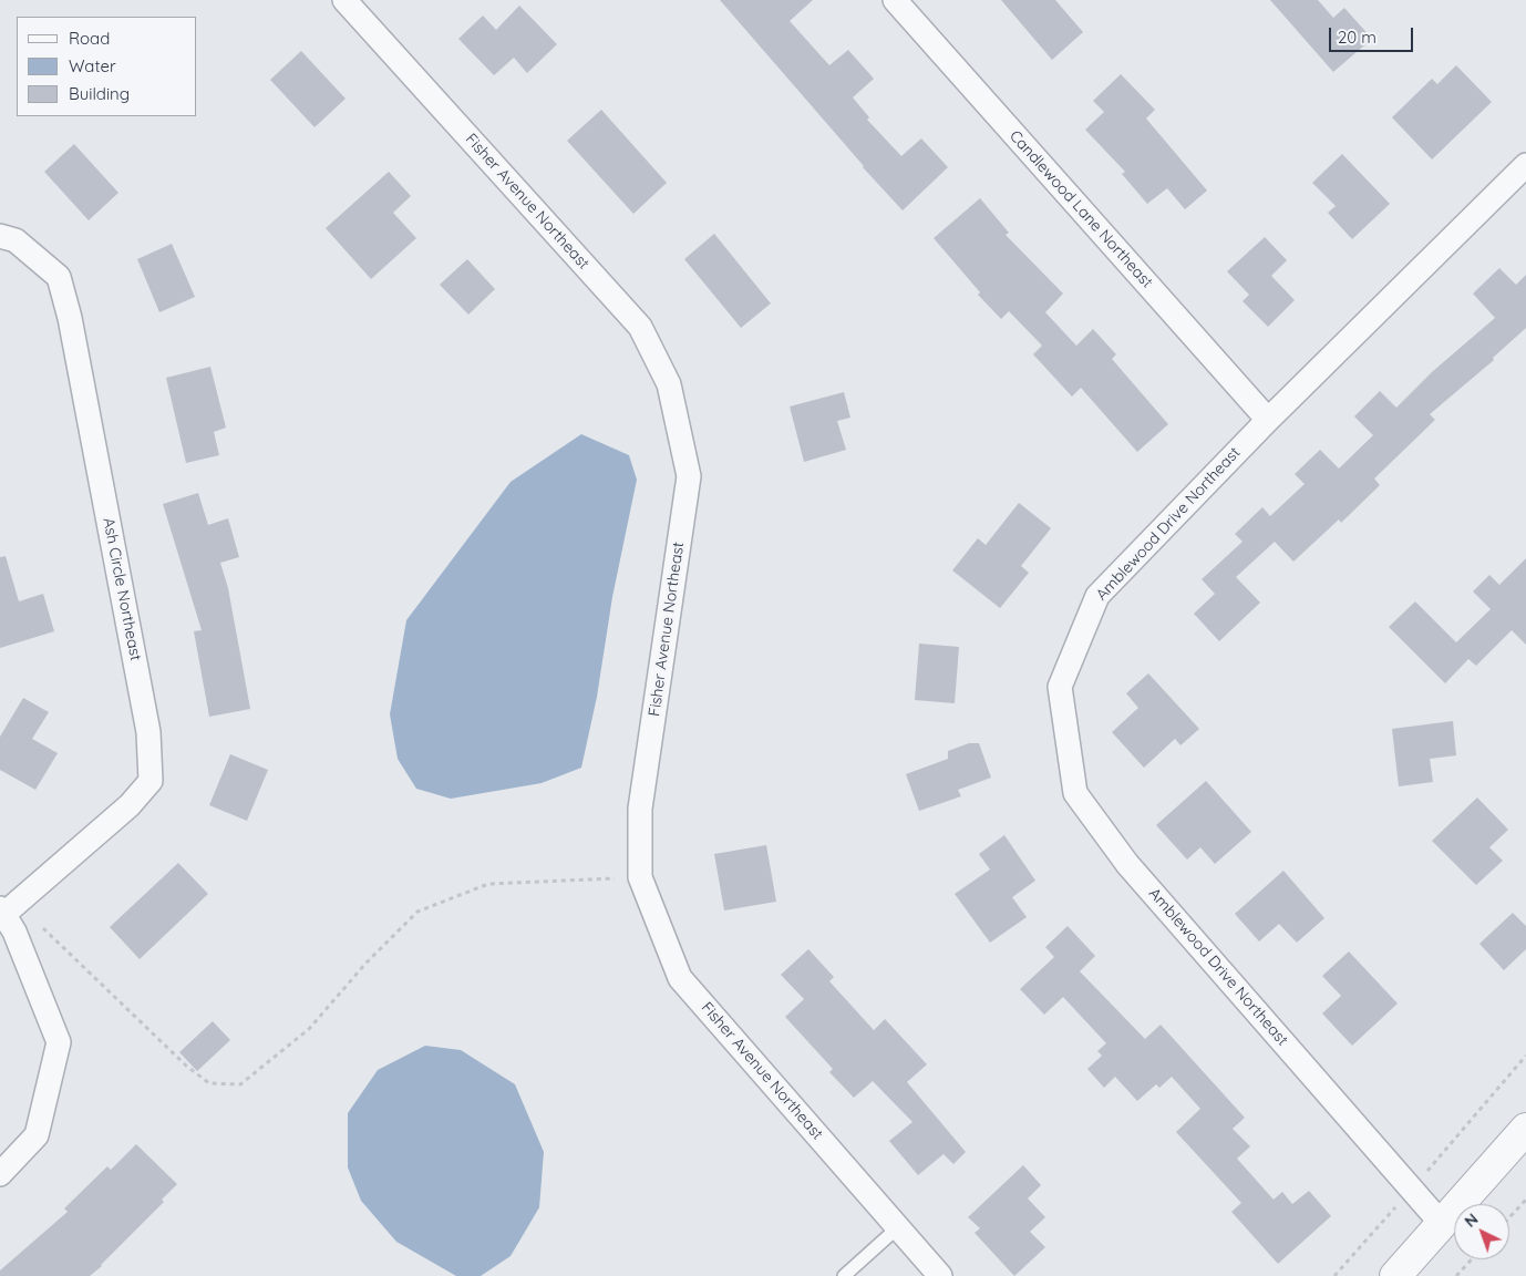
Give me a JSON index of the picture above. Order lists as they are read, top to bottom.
{
  "streets": {
    "street": [
      "Fisher Avenue Northeast",
      "Candlewood Lane Northeast",
      "Amblewood Drive Northeast",
      "Ash Circle Northeast"
    ]
  },
  "crossings": [
    ["Candlewood Lane Northeast", "Amblewood Drive Northeast"]
  ],
  "legend": ["Road", "Water", "Building"],
  "scale_bar": "20 m",
  "north": "top left"
}
